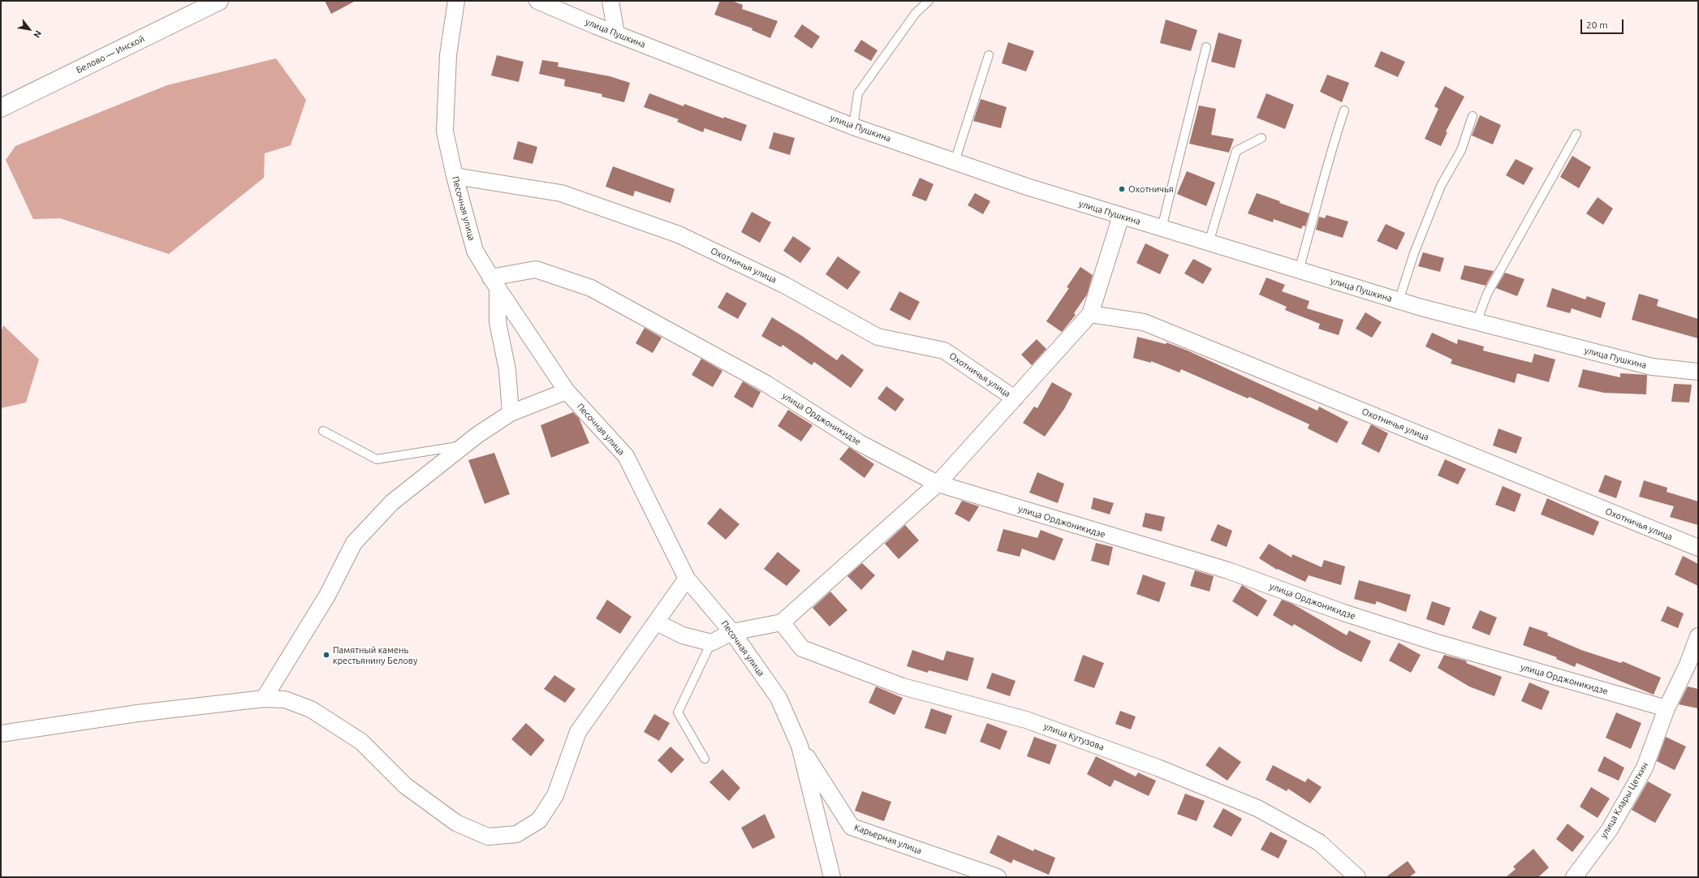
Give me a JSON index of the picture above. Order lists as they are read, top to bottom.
{
  "streets": {
    "main road": ["Белово — Инской"],
    "street": [
      "улица Пушкина",
      "Песочная улица",
      "Охотничья улица",
      "улица Орджоникидзе",
      "улица Кутузова",
      "улица Клары Цеткин",
      "Карьерная улица"
    ]
  },
  "crossings": [
    ["Песочная улица", "Охотничья улица"],
    ["Песочная улица", "улица Орджоникидзе"],
    ["Песочная улица", "Карьерная улица"],
    ["улица Орджоникидзе", "улица Клары Цеткин"]
  ],
  "places": ["Охотничья", "Памятный камень крестьянину Белову"],
  "scale_bar": "20 m",
  "north": "bottom right"
}
